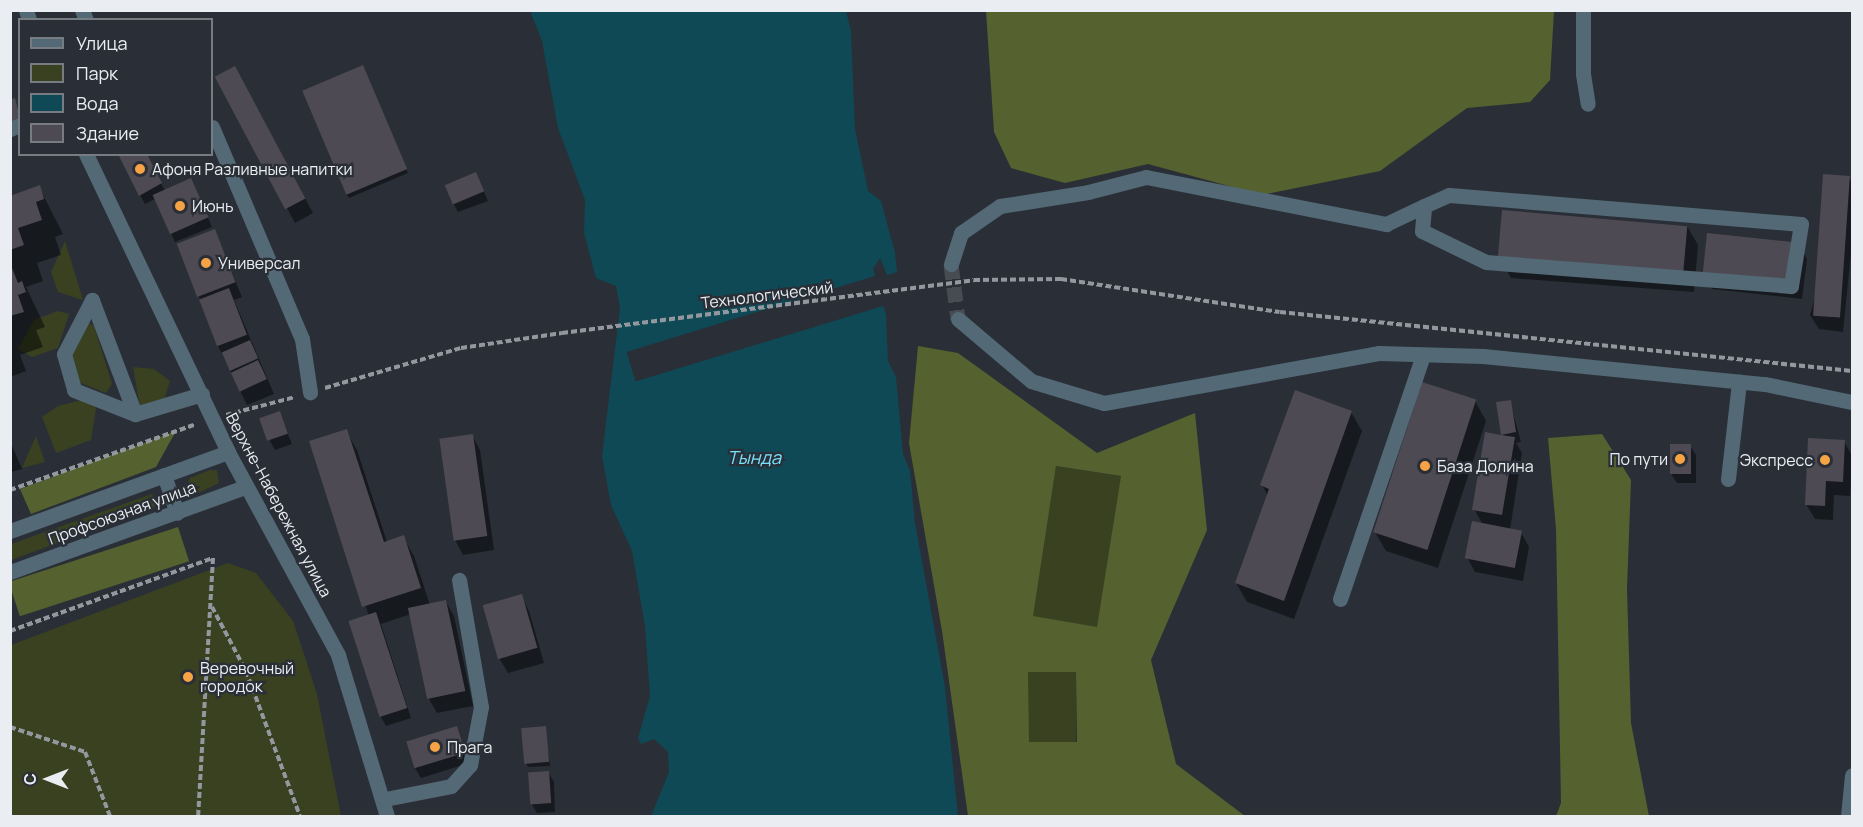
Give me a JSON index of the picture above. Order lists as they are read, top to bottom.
{
  "streets": {
    "street": ["Верхне-Набережная улица", "Профсоюзная улица"],
    "path": ["Технологический"]
  },
  "crossings": [
    ["Технологический", "Верхне-Набережная улица"],
    ["Верхне-Набережная улица", "Профсоюзная улица"]
  ],
  "water": ["Тында"],
  "places": [
    "Афоня Разливные напитки",
    "Июнь",
    "Универсал",
    "По пути",
    "Экспресс",
    "База Долина",
    "Веревочный городок",
    "Прага"
  ],
  "legend": [
    "Улица",
    "Парк",
    "Вода",
    "Здание"
  ],
  "north": "left"
}
